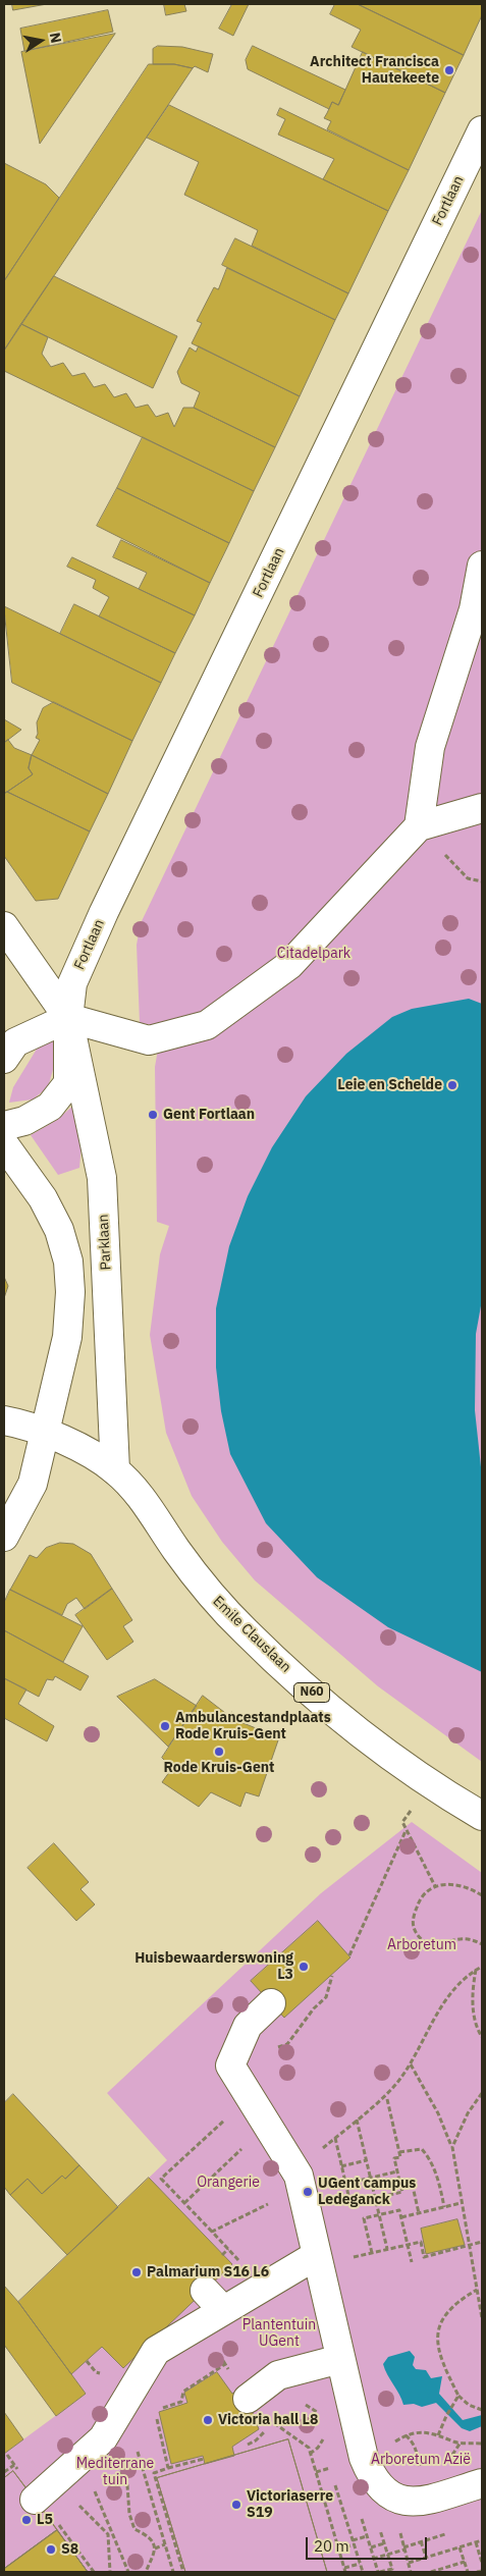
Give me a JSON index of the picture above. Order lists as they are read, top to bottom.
{
  "streets": {
    "street": [
      "Fortlaan",
      "Parklaan",
      "Emile Clauslaan",
      "N60"
    ]
  },
  "crossings": [
    ["Fortlaan", "Parklaan"],
    ["Parklaan", "Emile Clauslaan"],
    ["Emile Clauslaan", "N60"]
  ],
  "parks": [
    "Citadelpark",
    "Arboretum",
    "Orangerie",
    "Plantentuin UGent",
    "Arboretum Azië",
    "Mediterrane tuin"
  ],
  "places": [
    "Architect Francisca Hautekeete",
    "Leie en Schelde",
    "Gent Fortlaan",
    "Ambulancestandplaats Rode Kruis-Gent",
    "Rode Kruis-Gent",
    "Huisbewaarderswoning L3",
    "UGent campus Ledeganck",
    "Palmarium S16 L6",
    "Victoria hall L8",
    "Victoriaserre S19",
    "L5",
    "S8"
  ],
  "scale_bar": "20 m",
  "north": "right"
}
